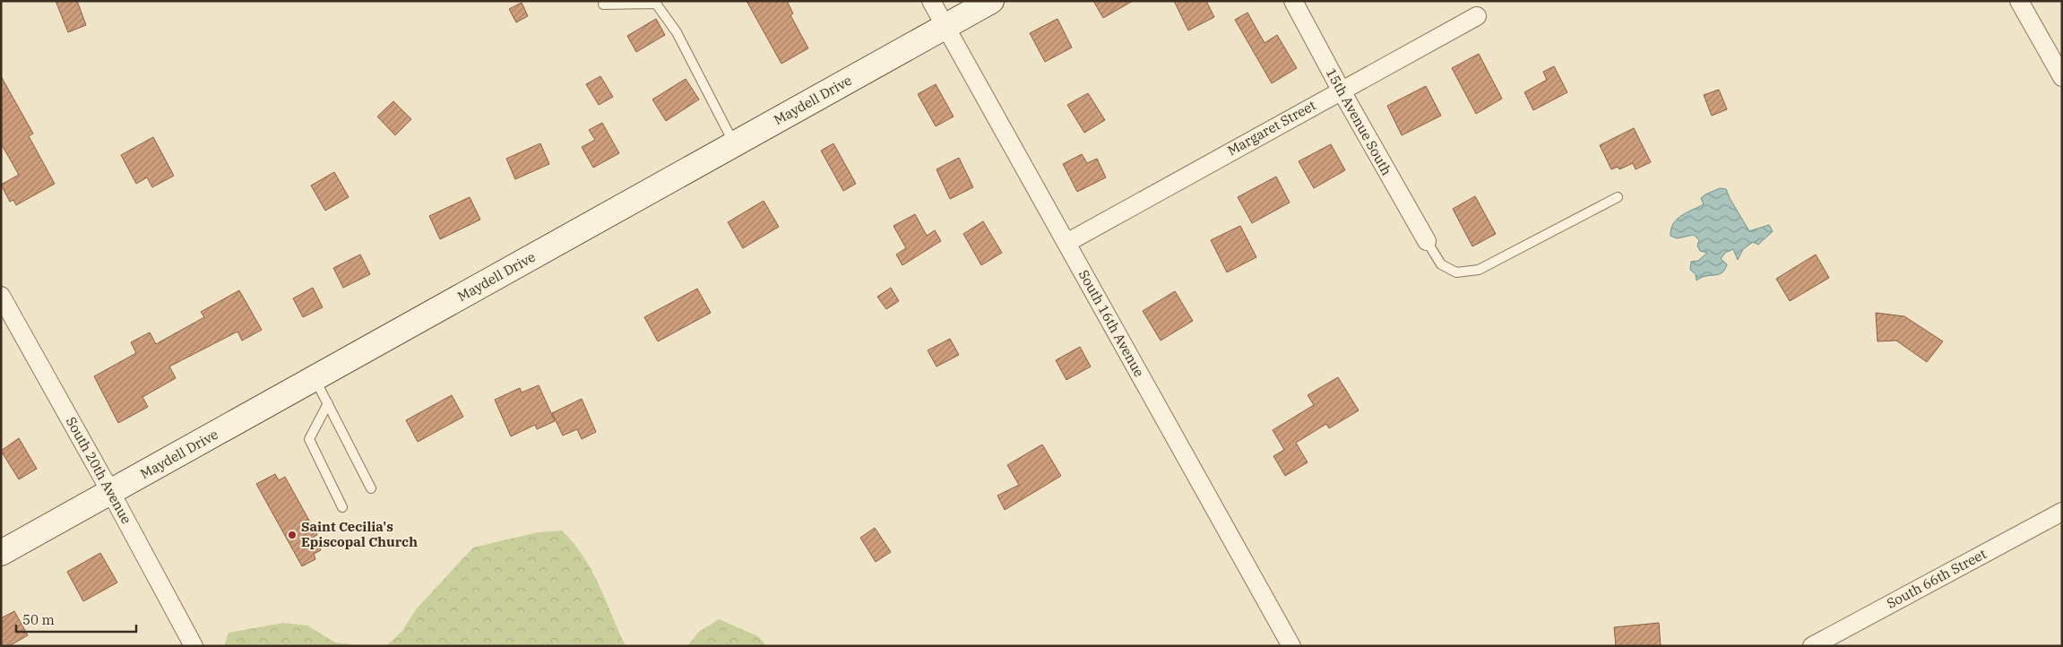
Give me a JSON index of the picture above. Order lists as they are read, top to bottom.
{
  "streets": {
    "street": [
      "Maydell Drive",
      "15th Avenue South",
      "Margaret Street",
      "South 16th Avenue",
      "South 20th Avenue",
      "South 66th Street"
    ]
  },
  "crossings": [
    ["Maydell Drive", "South 16th Avenue"],
    ["Maydell Drive", "South 20th Avenue"],
    ["15th Avenue South", "Margaret Street"],
    ["Margaret Street", "South 16th Avenue"]
  ],
  "places": ["Saint Cecilia's Episcopal Church"],
  "scale_bar": "50 m"
}
